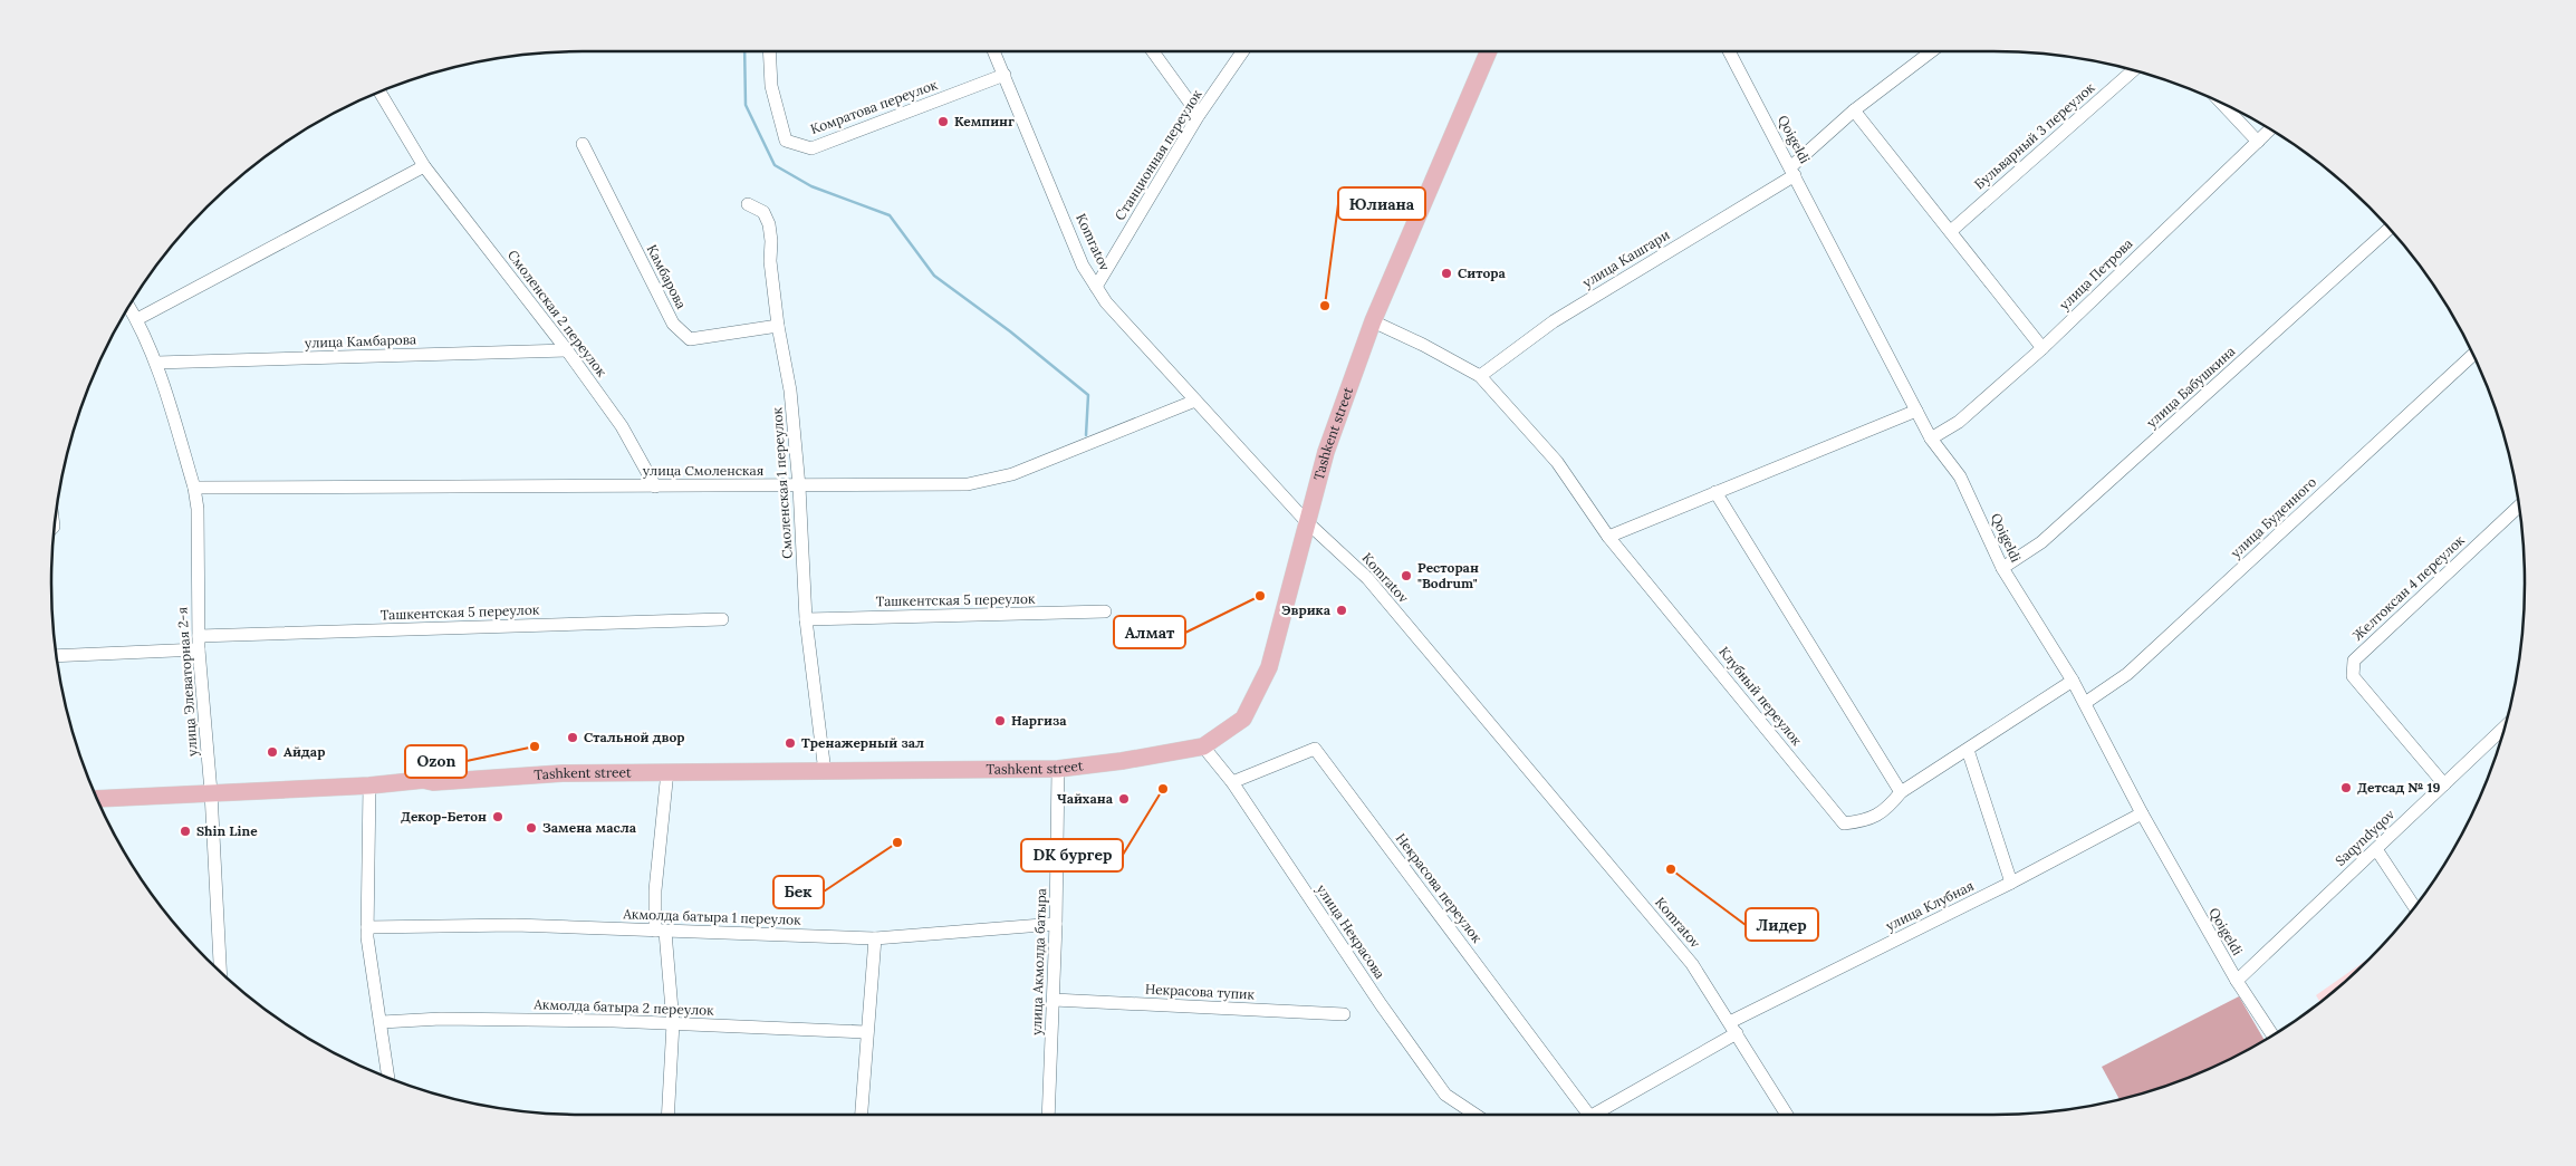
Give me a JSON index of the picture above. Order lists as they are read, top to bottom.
{
  "streets": {
    "main road": ["Tashkent street"],
    "street": [
      "Комратова переулок",
      "Бульварный 3 переулок",
      "Qoigeldi",
      "Станционная переулок",
      "Komratov",
      "улица Кашгари",
      "улица Петрова",
      "Камбарова",
      "Смоленская 2 переулок",
      "улица Камбарова",
      "улица Бабушкина",
      "улица Смоленская",
      "Смоленская 1 переулок",
      "улица Буденного",
      "Желтоксан 4 переулок",
      "Ташкентская 5 переулок",
      "улица Элеваторная 2-я",
      "Клубный переулок",
      "Saqyndyqov",
      "Некрасова переулок",
      "улица Клубная",
      "Акмолда батыра 1 переулок",
      "улица Некрасова",
      "улица Акмолда батыра",
      "Некрасова тупик",
      "Акмолда батыра 2 переулок"
    ]
  },
  "crossings": [
    ["Комратова переулок", "Komratov"],
    ["Qoigeldi", "улица Кашгари"],
    ["Qoigeldi", "улица Петрова"],
    ["Qoigeldi", "улица Бабушкина"],
    ["Qoigeldi", "улица Буденного"],
    ["Qoigeldi", "Клубный переулок"],
    ["Qoigeldi", "Saqyndyqov"],
    ["Qoigeldi", "улица Клубная"],
    ["Станционная переулок", "Komratov"],
    ["Komratov", "Tashkent street"],
    ["Komratov", "улица Смоленская"],
    ["Komratov", "улица Клубная"],
    ["улица Кашгари", "Клубный переулок"],
    ["Камбарова", "Смоленская 1 переулок"],
    ["Смоленская 2 переулок", "улица Камбарова"],
    ["Смоленская 2 переулок", "улица Смоленская"],
    ["улица Камбарова", "улица Элеваторная 2-я"],
    ["Tashkent street", "Смоленская 1 переулок"],
    ["Tashkent street", "улица Элеваторная 2-я"],
    ["Tashkent street", "Клубный переулок"],
    ["Tashkent street", "улица Некрасова"],
    ["Tashkent street", "улица Акмолда батыра"],
    ["улица Смоленская", "Смоленская 1 переулок"],
    ["улица Смоленская", "улица Элеваторная 2-я"],
    ["Смоленская 1 переулок", "Ташкентская 5 переулок"],
    ["Желтоксан 4 переулок", "Saqyndyqov"],
    ["Ташкентская 5 переулок", "улица Элеваторная 2-я"],
    ["Некрасова переулок", "улица Некрасова"],
    ["Акмолда батыра 1 переулок", "улица Акмолда батыра"],
    ["улица Акмолда батыра", "Некрасова тупик"]
  ],
  "places": [
    "Кемпинг",
    "Ситора",
    "Юлиана",
    "Ресторан \"Bodrum\"",
    "Алмат",
    "Эврика",
    "Наргиза",
    "Стальной двор",
    "Тренажерный зал",
    "Ozon",
    "Айдар",
    "Детсад № 19",
    "DK бургер",
    "Чайхана",
    "Декор-Бетон",
    "Замена масла",
    "Shin Line",
    "Бек",
    "Лидер"
  ]
}
